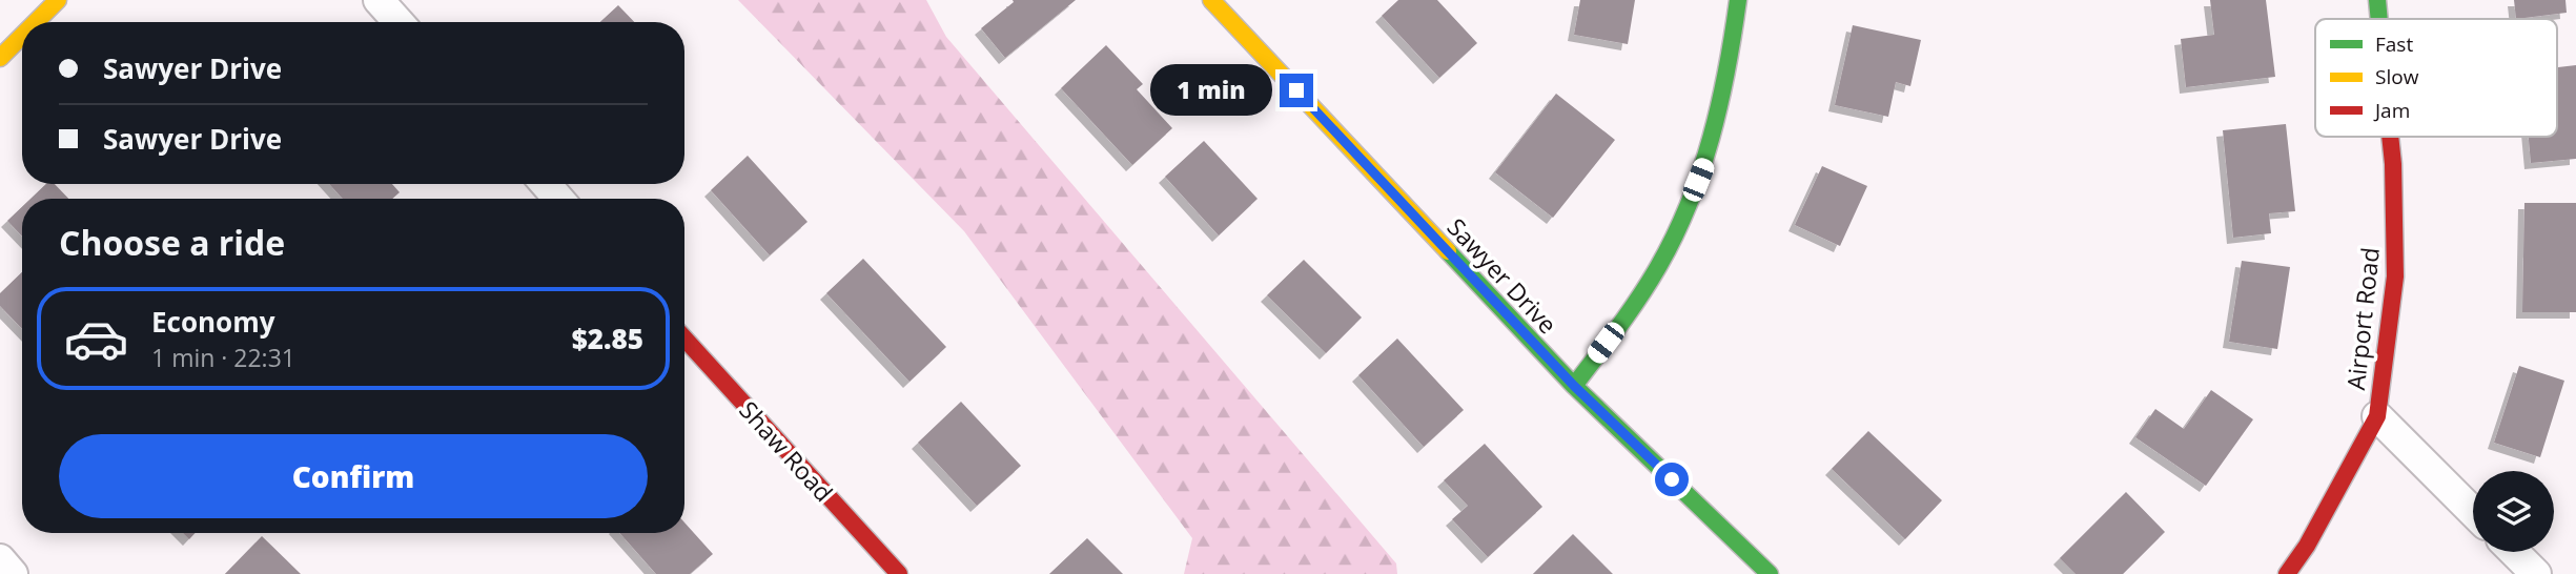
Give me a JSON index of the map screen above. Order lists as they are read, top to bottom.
{
  "streets": {
    "street": ["Sawyer Drive", "Airport Road", "Shaw Road"]
  },
  "legend": ["Fast", "Slow", "Jam"],
  "page": {
    "banner": ["Sawyer Drive", "Sawyer Drive"],
    "bubble": "1 min",
    "heading": "Choose a ride",
    "list": [
      {
        "name": "Economy",
        "note": "1 min · 22:31",
        "value": "$2.85"
      }
    ],
    "buttons": "Confirm"
  }
}
